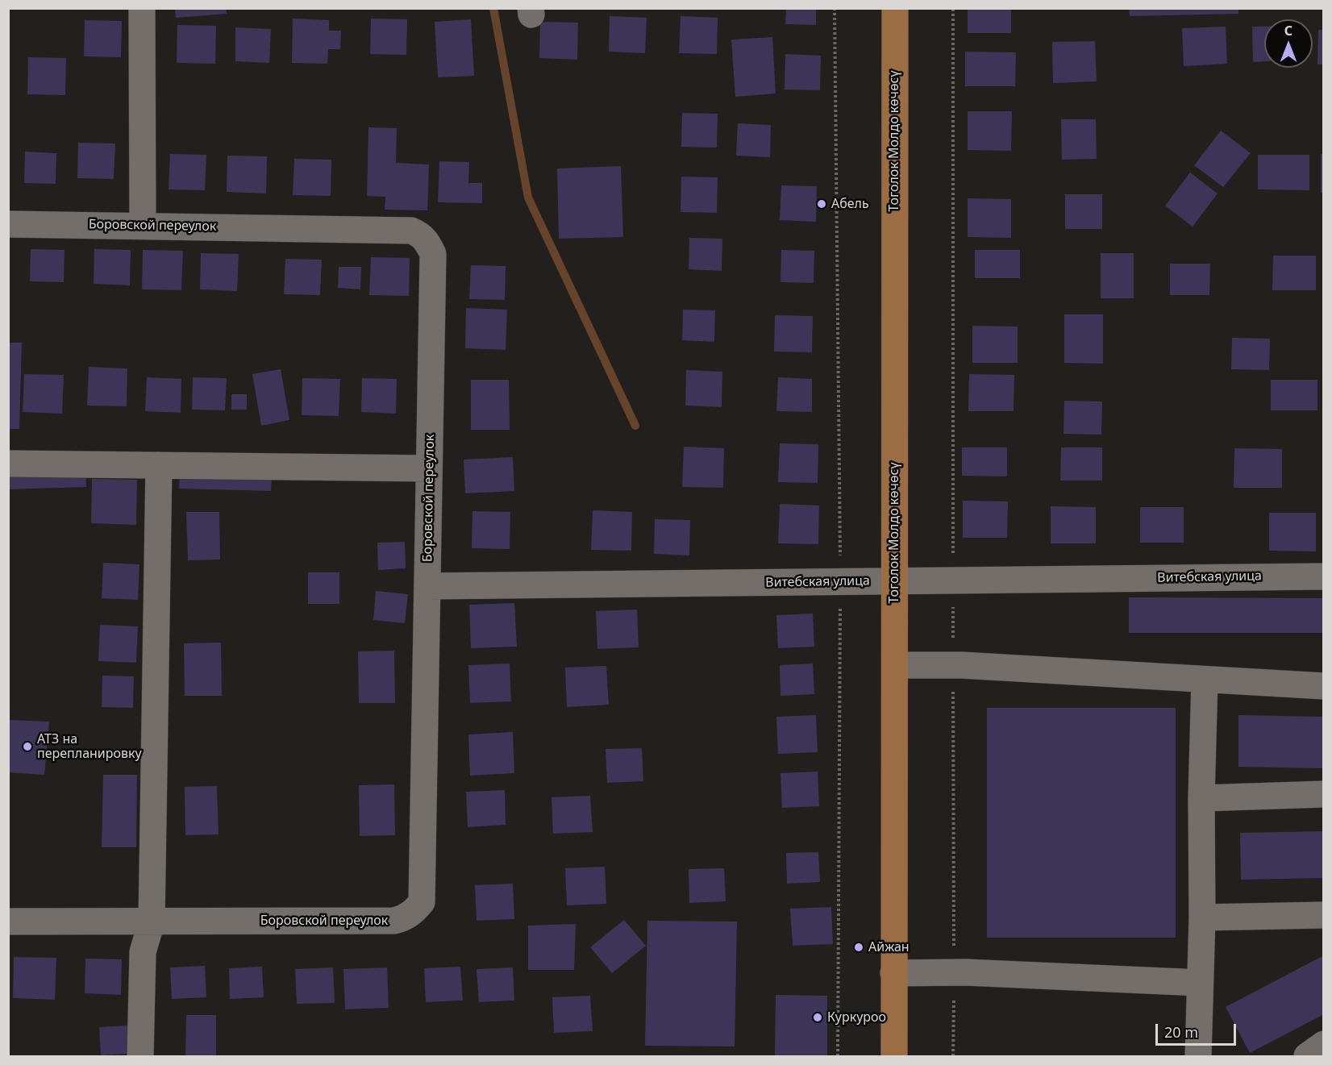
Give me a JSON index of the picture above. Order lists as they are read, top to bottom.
{
  "streets": {
    "main road": ["Тоголок Молдо көчөсү"],
    "street": ["Боровской переулок", "Витебская улица"]
  },
  "crossings": [
    ["Тоголок Молдо көчөсү", "Витебская улица"],
    ["Боровской переулок", "Витебская улица"]
  ],
  "places": [
    "Абель",
    "АТЗ на перепланировку",
    "Айжан",
    "Куркуроо"
  ],
  "scale_bar": "20 m",
  "north": "top"
}
